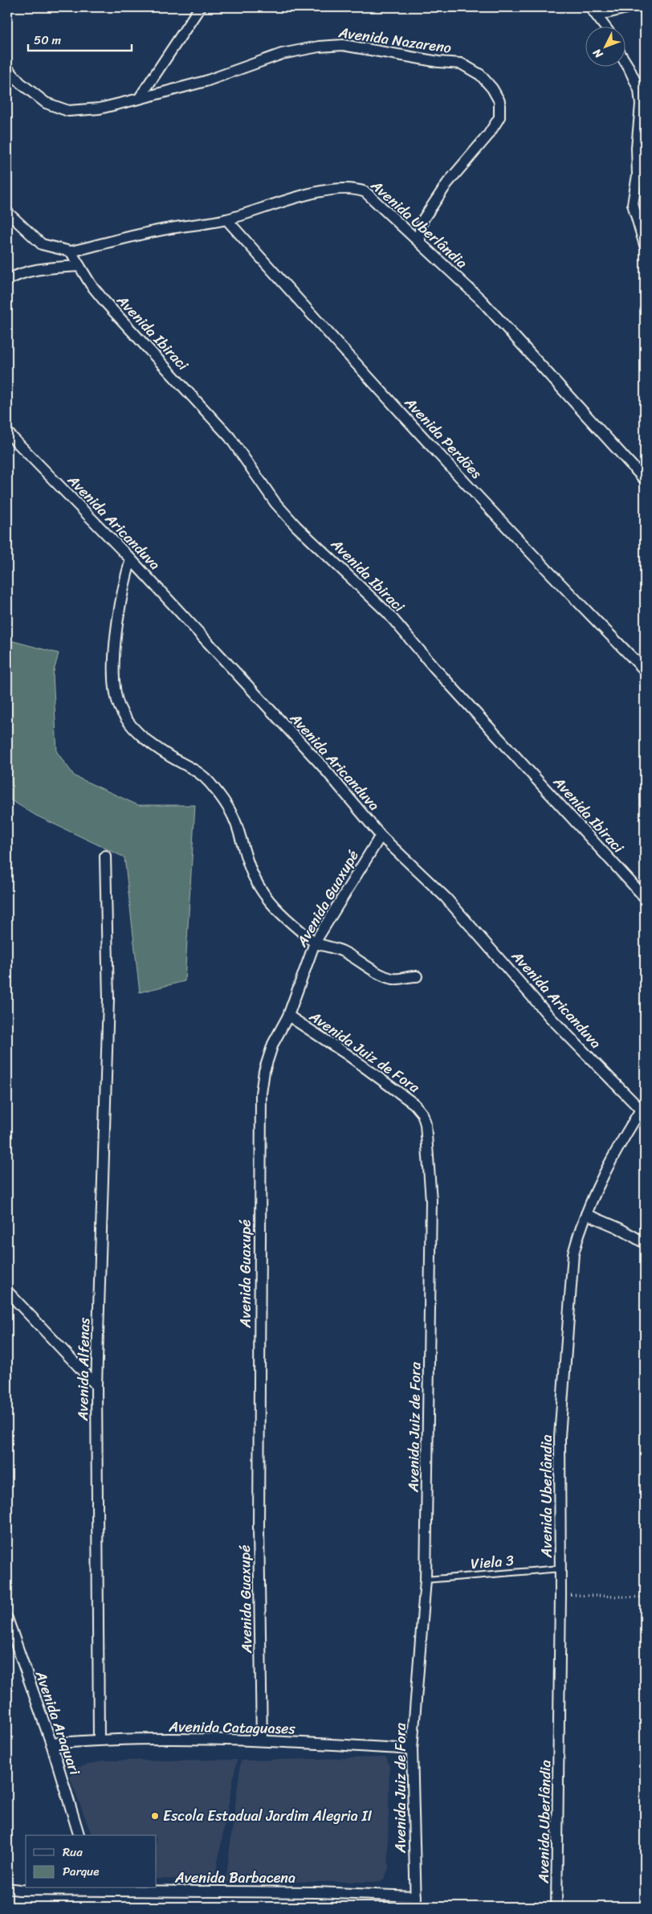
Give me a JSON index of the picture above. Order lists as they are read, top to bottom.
{
  "streets": {
    "street": [
      "Avenida Nazareno",
      "Avenida Uberlândia",
      "Avenida Ibiraci",
      "Avenida Perdões",
      "Avenida Aricanduva",
      "Avenida Guaxupé",
      "Avenida Juiz de Fora",
      "Avenida Alfenas",
      "Avenida Araquari",
      "Avenida Cataguases",
      "Avenida Barbacena"
    ],
    "lane": ["Viela 3"]
  },
  "crossings": [
    ["Avenida Nazareno", "Avenida Uberlândia"],
    ["Avenida Uberlândia", "Avenida Ibiraci"],
    ["Avenida Uberlândia", "Avenida Perdões"],
    ["Avenida Uberlândia", "Avenida Aricanduva"],
    ["Avenida Uberlândia", "Viela 3"],
    ["Avenida Aricanduva", "Avenida Guaxupé"],
    ["Avenida Guaxupé", "Avenida Juiz de Fora"],
    ["Avenida Guaxupé", "Avenida Cataguases"],
    ["Avenida Juiz de Fora", "Viela 3"],
    ["Avenida Juiz de Fora", "Avenida Cataguases"],
    ["Avenida Juiz de Fora", "Avenida Barbacena"],
    ["Avenida Alfenas", "Avenida Cataguases"],
    ["Avenida Araquari", "Avenida Cataguases"]
  ],
  "places": ["Escola Estadual Jardim Alegria II"],
  "legend": ["Rua", "Parque"],
  "scale_bar": "50 m",
  "north": "bottom left"
}
